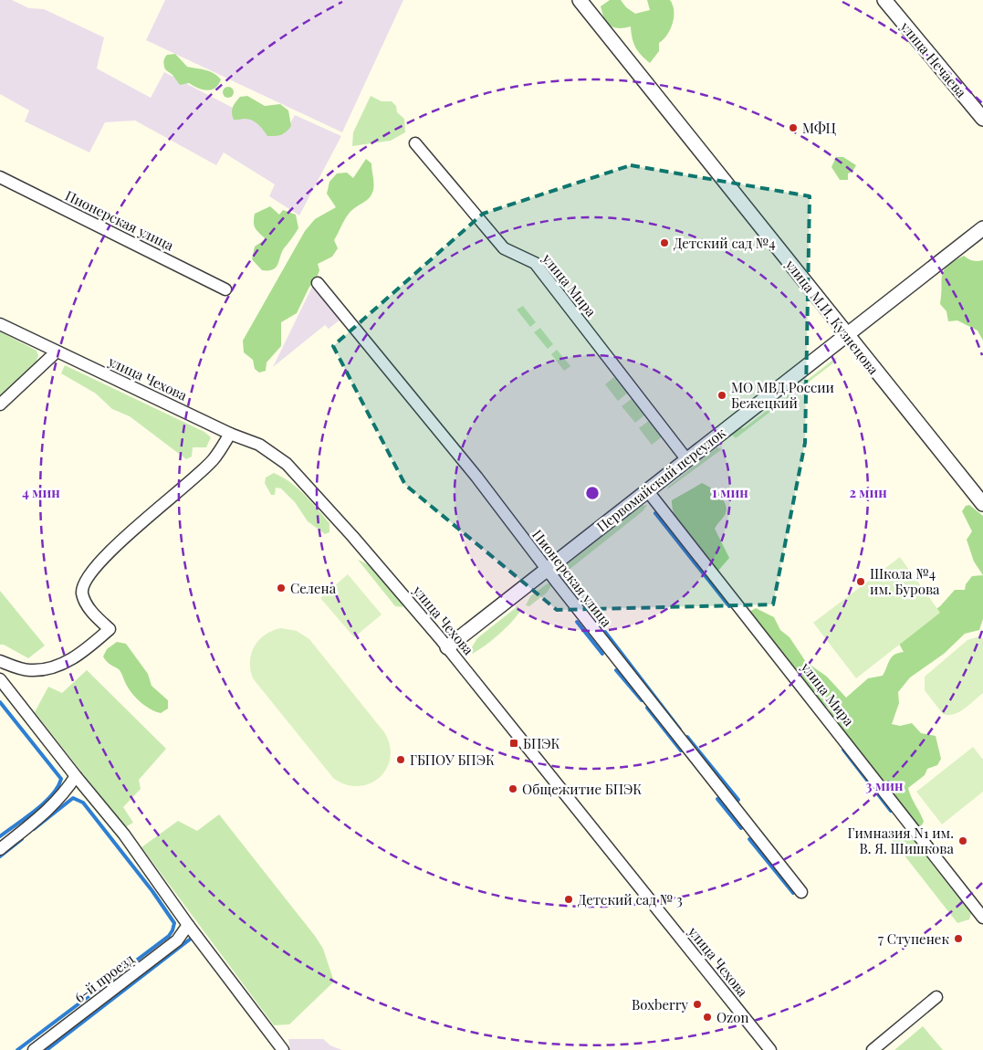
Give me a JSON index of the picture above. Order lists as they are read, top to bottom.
{
  "streets": {
    "street": [
      "улица Нечаева",
      "Пионерская улица",
      "улица Мира",
      "улица М.И. Кузнецова",
      "улица Чехова",
      "Первомайский переулок",
      "6-й проезд"
    ]
  },
  "crossings": [
    ["Пионерская улица", "Первомайский переулок"],
    ["улица Мира", "Первомайский переулок"],
    ["улица М.И. Кузнецова", "Первомайский переулок"],
    ["улица Чехова", "Первомайский переулок"]
  ],
  "places": {
    "other": [
      "МФЦ",
      "Детский сад №4",
      "МО МВД России Бежецкий",
      "Школа №4 им. Бурова",
      "Селена",
      "ГБПОУ БПЭК",
      "Общежитие БПЭК",
      "Гимназия N1 им. В. Я. Шишкова",
      "Детский сад № 3",
      "7 Ступенек",
      "Boxberry",
      "Ozon"
    ],
    "transit": ["БПЭК"]
  },
  "rings": [
    "1 мин",
    "2 мин",
    "4 мин",
    "3 мин"
  ]
}
